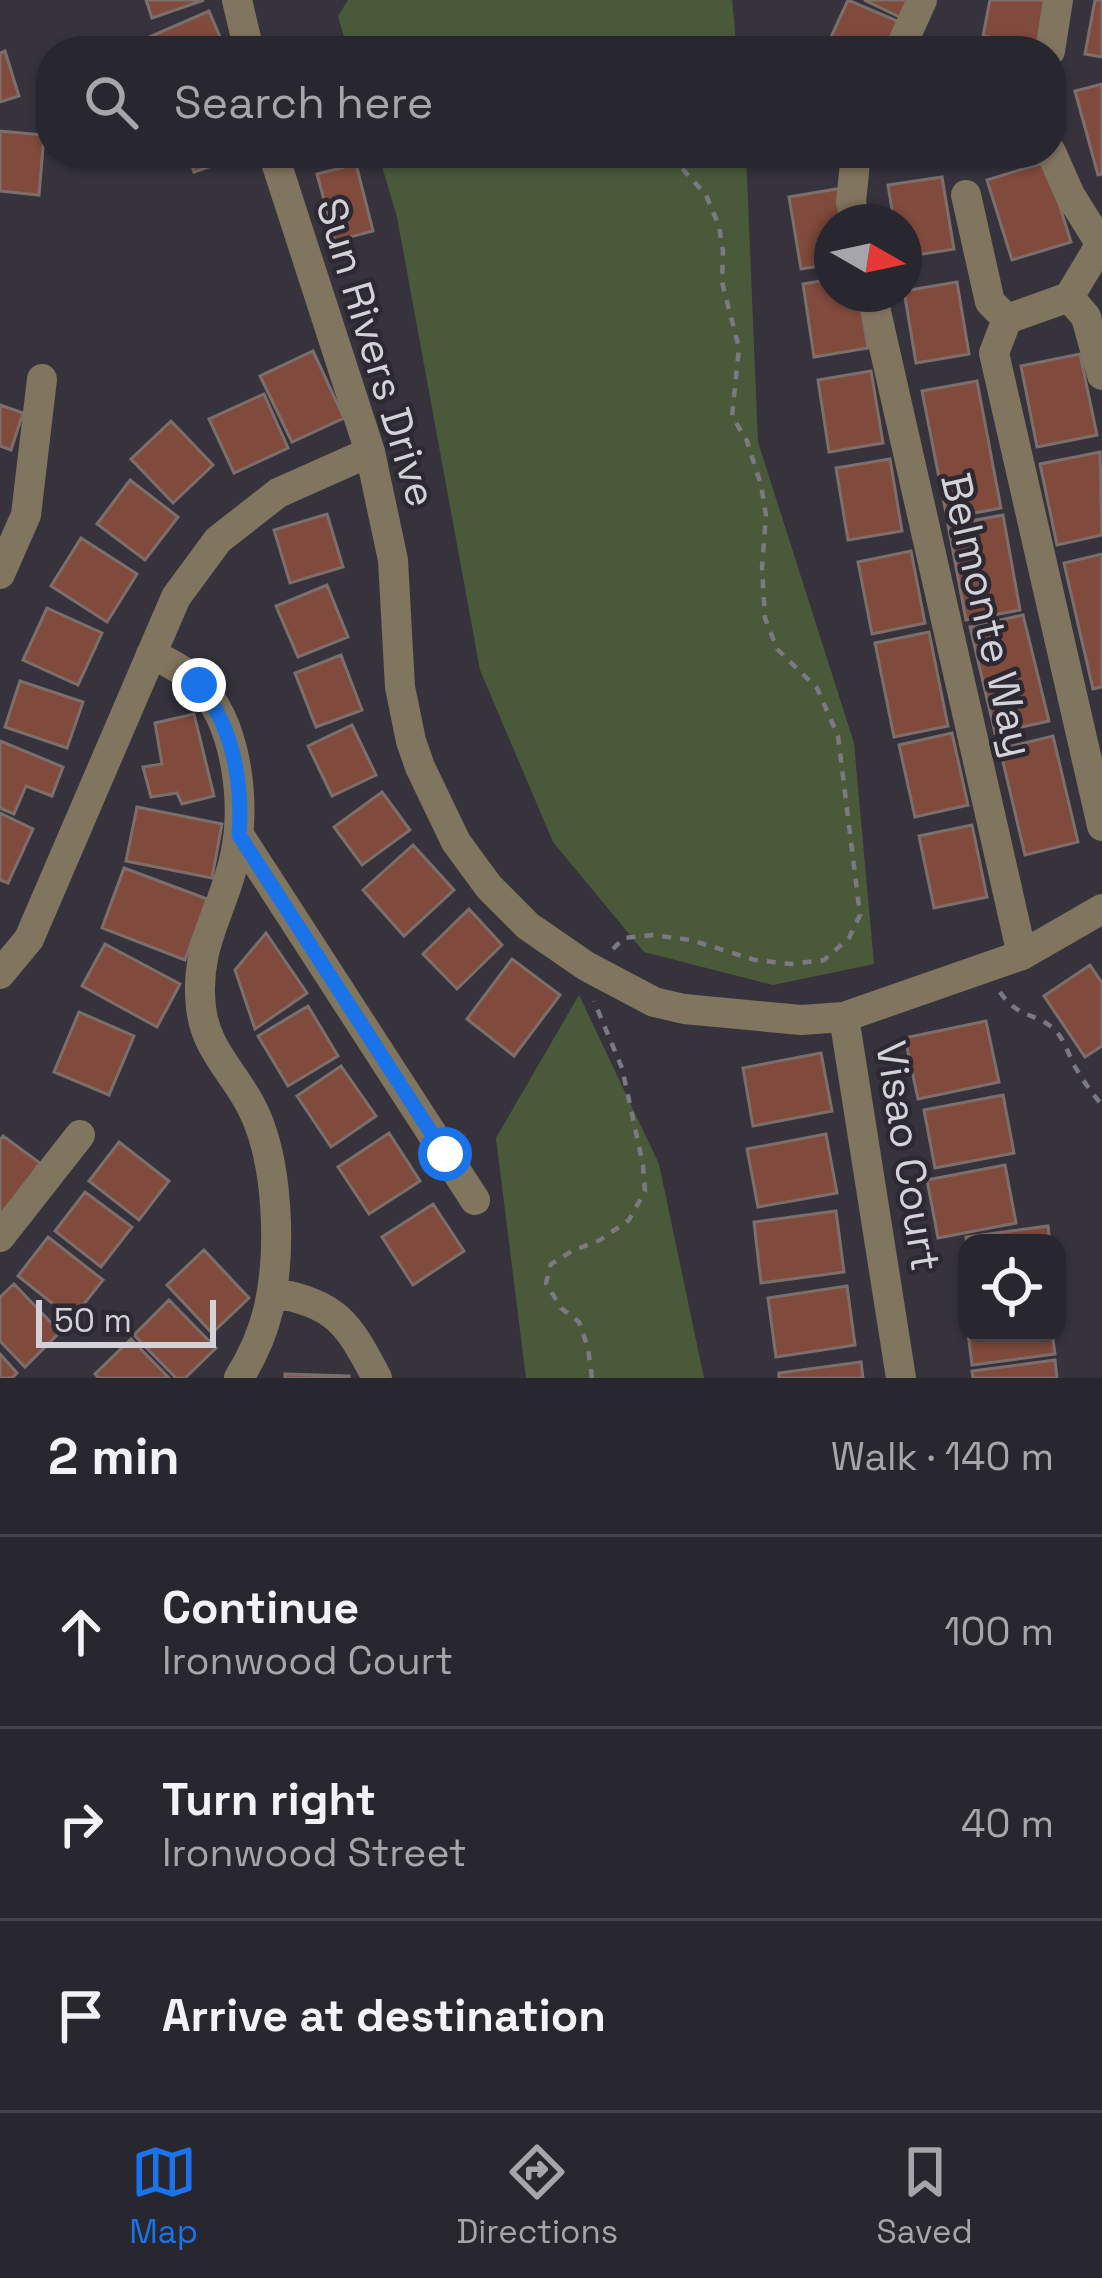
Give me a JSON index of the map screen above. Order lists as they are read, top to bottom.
{
  "streets": {
    "street": ["Sun Rivers Drive", "Belmonte Way", "Visao Court"]
  },
  "crossings": [
    ["Sun Rivers Drive", "Belmonte Way"],
    ["Sun Rivers Drive", "Visao Court"]
  ],
  "scale_bar": "50 m",
  "north": "right",
  "page": {
    "search": "Search here",
    "scale": "50 m",
    "heading": ["2 min", "Walk · 140 m"],
    "list": [
      ["Continue", "Ironwood Court", "100 m"],
      ["Turn right", "Ironwood Street", "40 m"],
      "Arrive at destination"
    ],
    "nav": ["Map", "Directions", "Saved"]
  }
}
